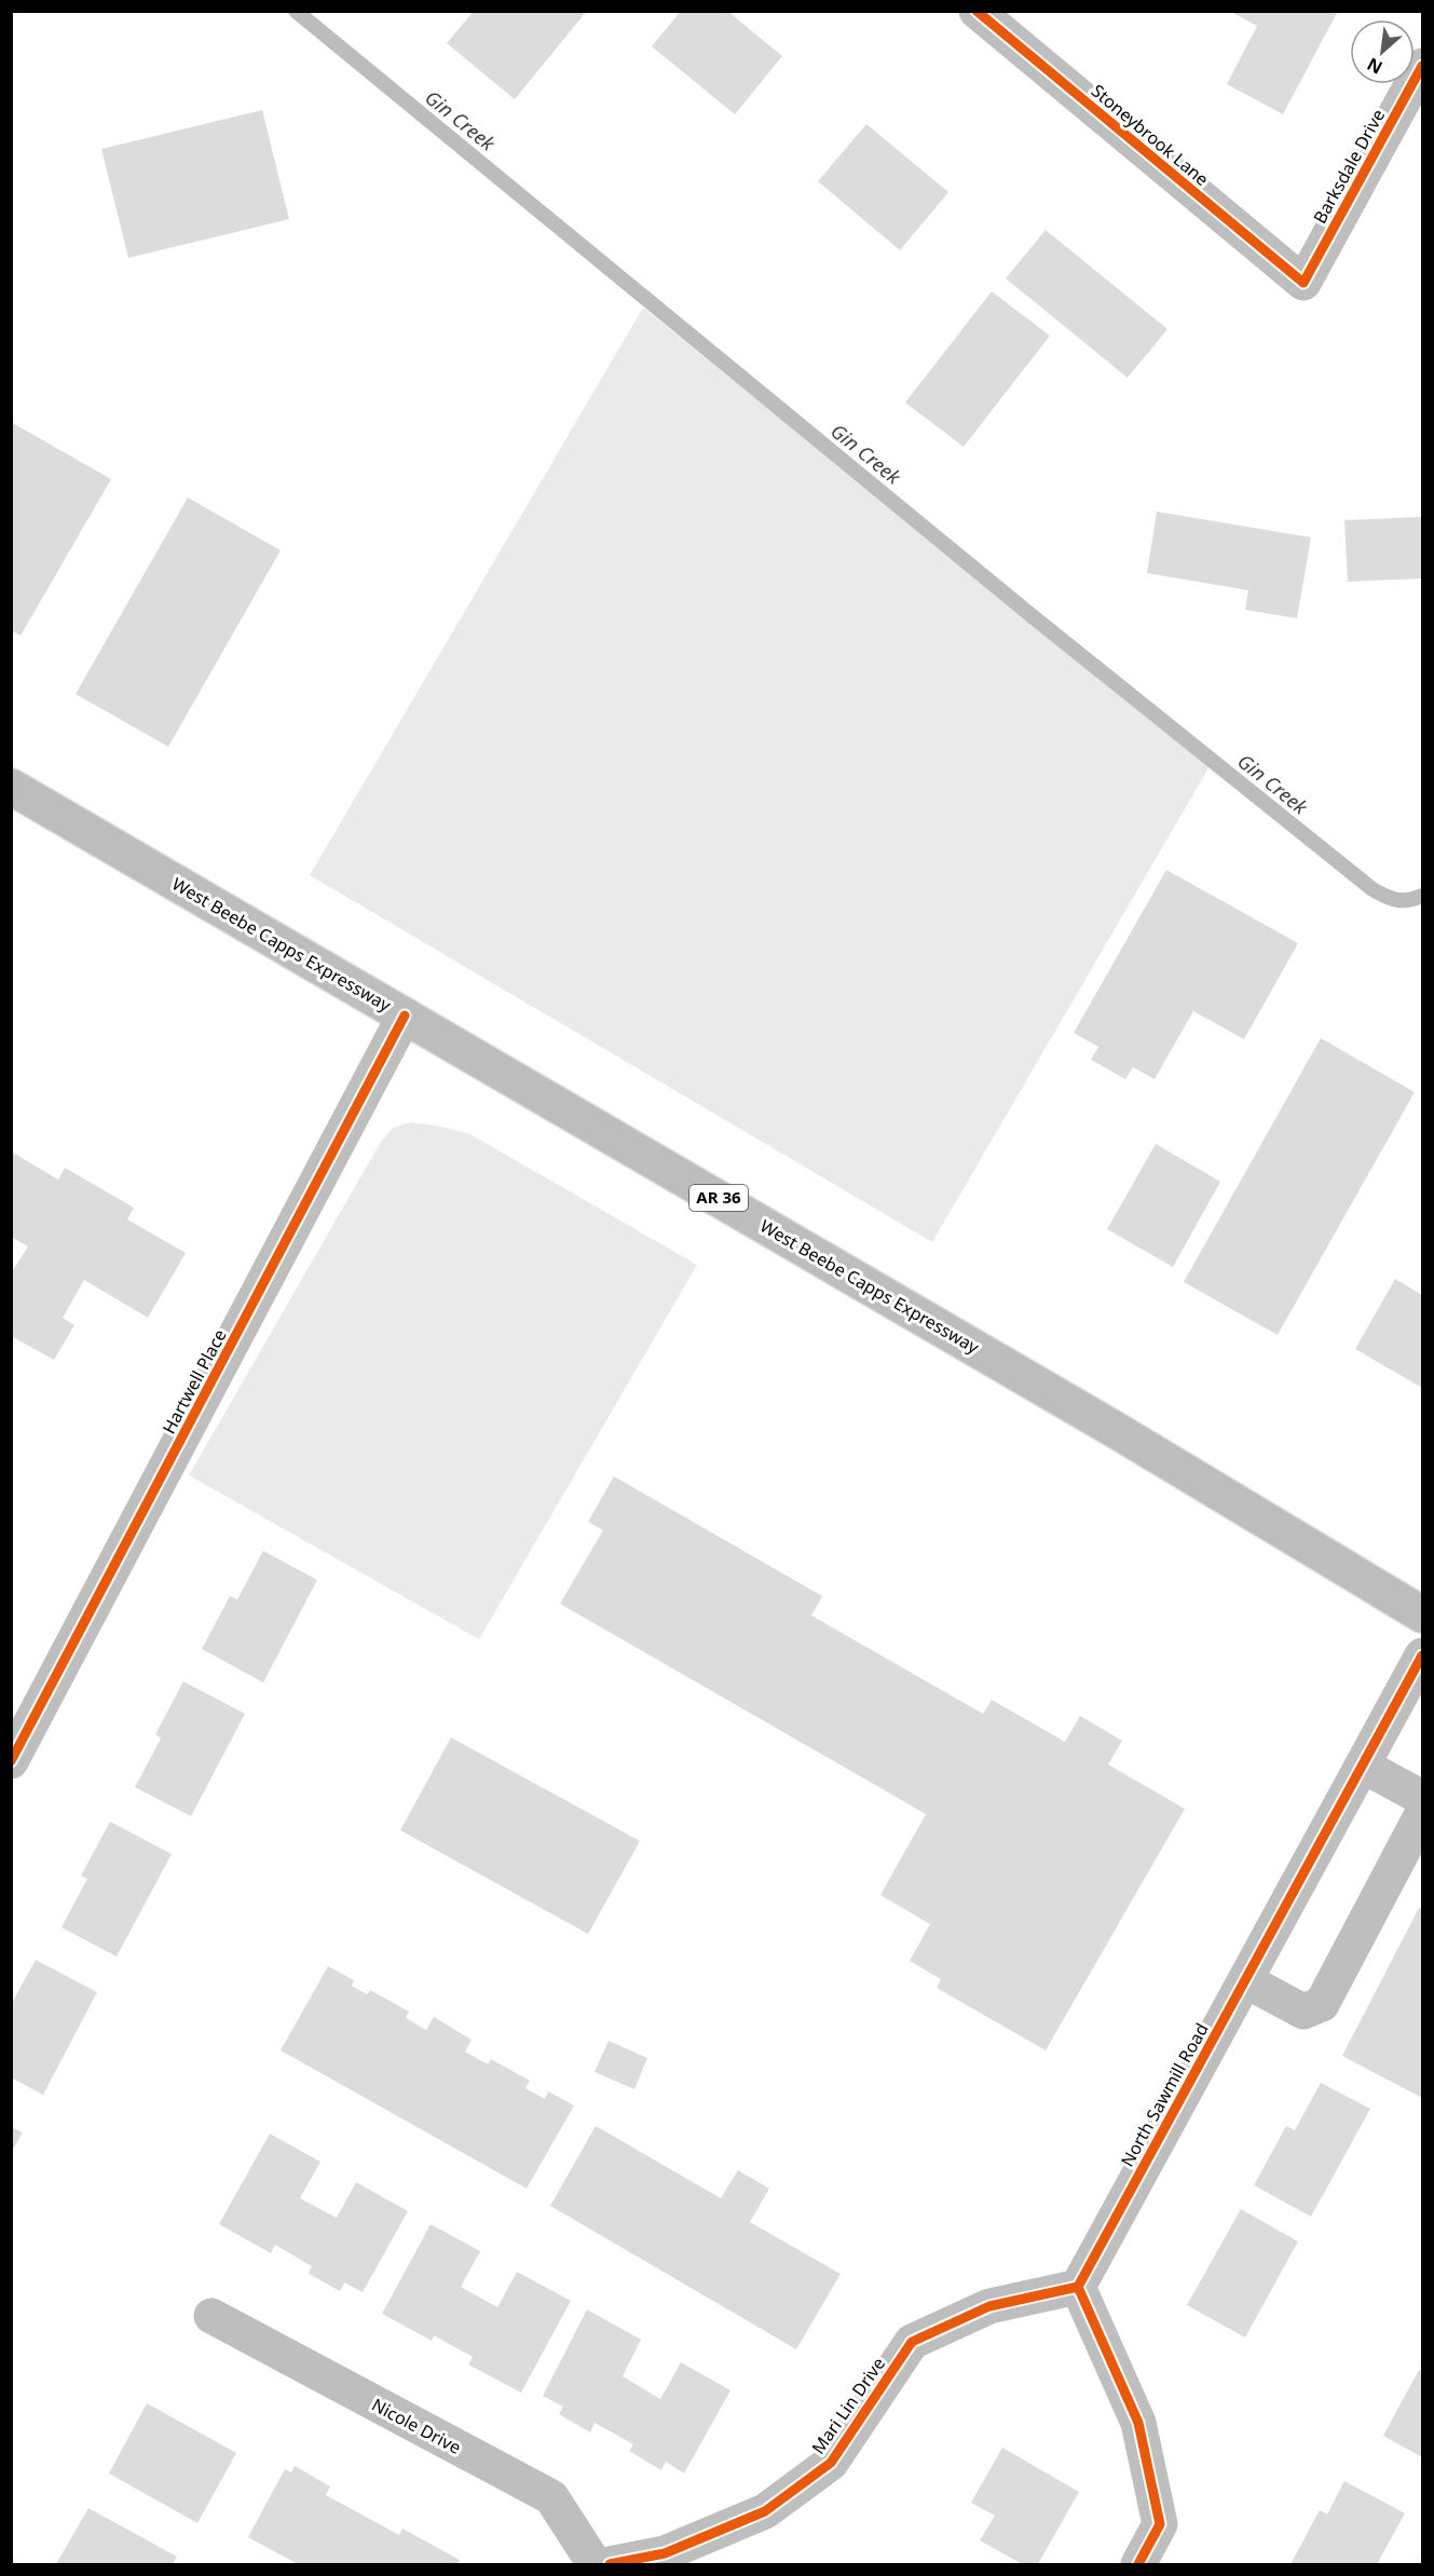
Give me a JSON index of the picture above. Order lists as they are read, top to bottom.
{
  "streets": {
    "main road": ["West Beebe Capps Expressway", "AR 36"],
    "street": [
      "Stoneybrook Lane",
      "Barksdale Drive",
      "Hartwell Place",
      "North Sawmill Road",
      "Mari Lin Drive",
      "Nicole Drive"
    ]
  },
  "crossings": [
    ["Stoneybrook Lane", "Barksdale Drive"],
    ["West Beebe Capps Expressway", "Hartwell Place"],
    ["North Sawmill Road", "Mari Lin Drive"]
  ],
  "water": ["Gin Creek"],
  "north": "bottom left"
}
